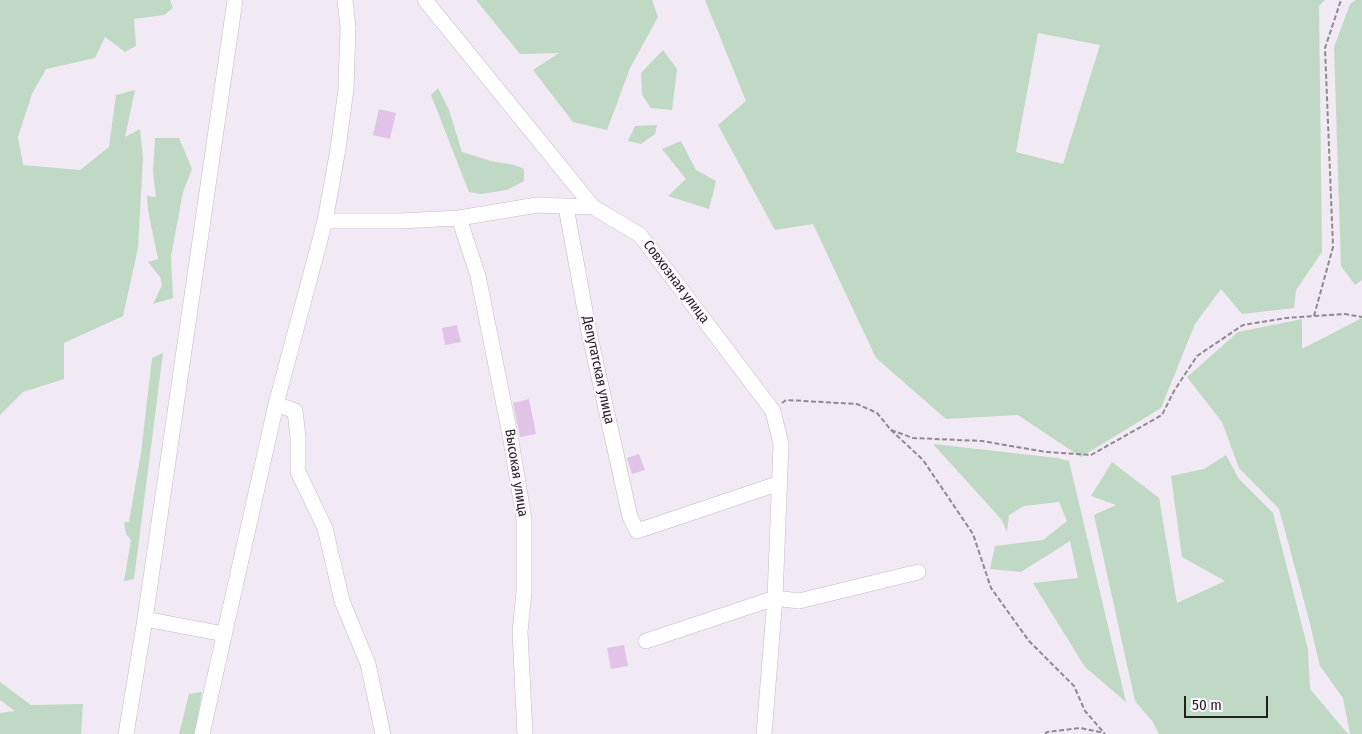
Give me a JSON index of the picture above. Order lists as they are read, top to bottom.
{
  "streets": {
    "street": ["Совхозная улица", "Депутатская улица", "Высокая улица"]
  },
  "crossings": [
    ["Совхозная улица", "Депутатская улица"]
  ],
  "scale_bar": "50 m"
}
